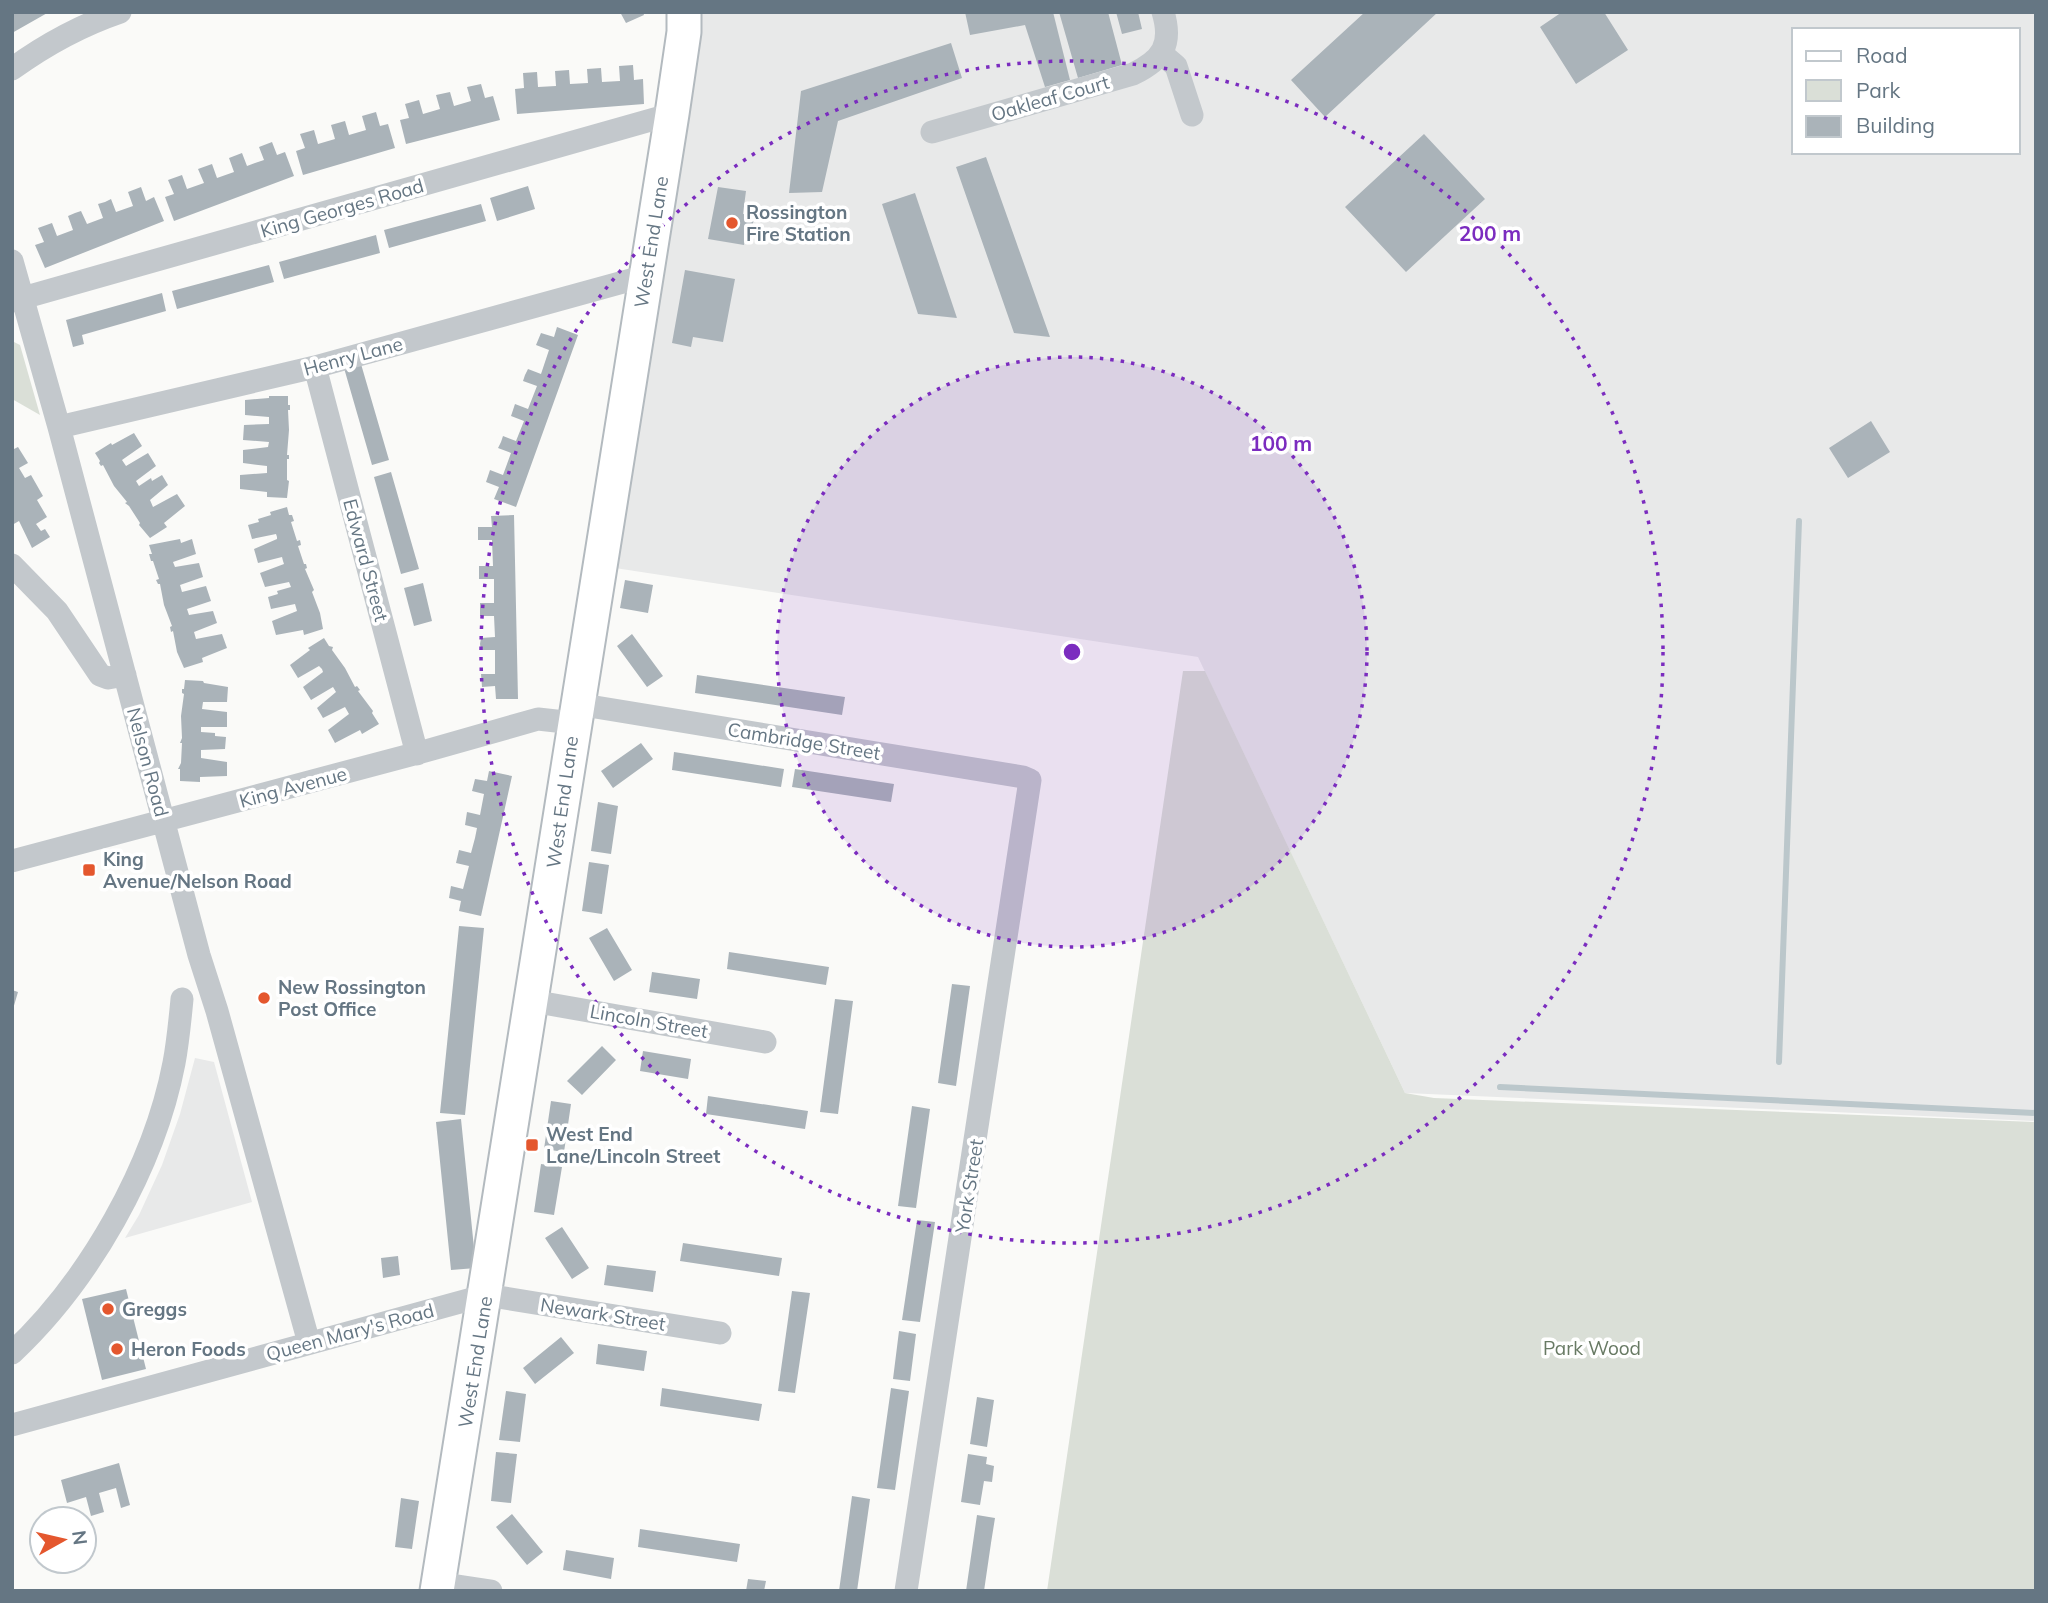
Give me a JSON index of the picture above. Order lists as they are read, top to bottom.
{
  "streets": {
    "street": [
      "Oakleaf Court",
      "King Georges Road",
      "West End Lane",
      "Henry Lane",
      "Edward Street",
      "Cambridge Street",
      "Nelson Road",
      "King Avenue",
      "Lincoln Street",
      "York Street",
      "Newark Street",
      "Queen Mary's Road"
    ]
  },
  "crossings": [
    ["King Georges Road", "West End Lane"],
    ["King Georges Road", "Nelson Road"],
    ["West End Lane", "Henry Lane"],
    ["West End Lane", "Cambridge Street"],
    ["West End Lane", "King Avenue"],
    ["West End Lane", "Lincoln Street"],
    ["West End Lane", "Newark Street"],
    ["West End Lane", "Queen Mary's Road"],
    ["Henry Lane", "Edward Street"],
    ["Henry Lane", "Nelson Road"],
    ["Edward Street", "King Avenue"],
    ["Cambridge Street", "King Avenue"],
    ["Cambridge Street", "York Street"],
    ["Nelson Road", "King Avenue"],
    ["Nelson Road", "Queen Mary's Road"],
    ["Newark Street", "Queen Mary's Road"]
  ],
  "parks": ["Park Wood"],
  "places": {
    "other": [
      "Rossington Fire Station",
      "New Rossington Post Office",
      "Greggs",
      "Heron Foods"
    ],
    "transit": ["King Avenue/Nelson Road", "West End Lane/Lincoln Street"]
  },
  "legend": ["Road", "Park", "Building"],
  "north": "right",
  "rings": ["200 m", "100 m"]
}
